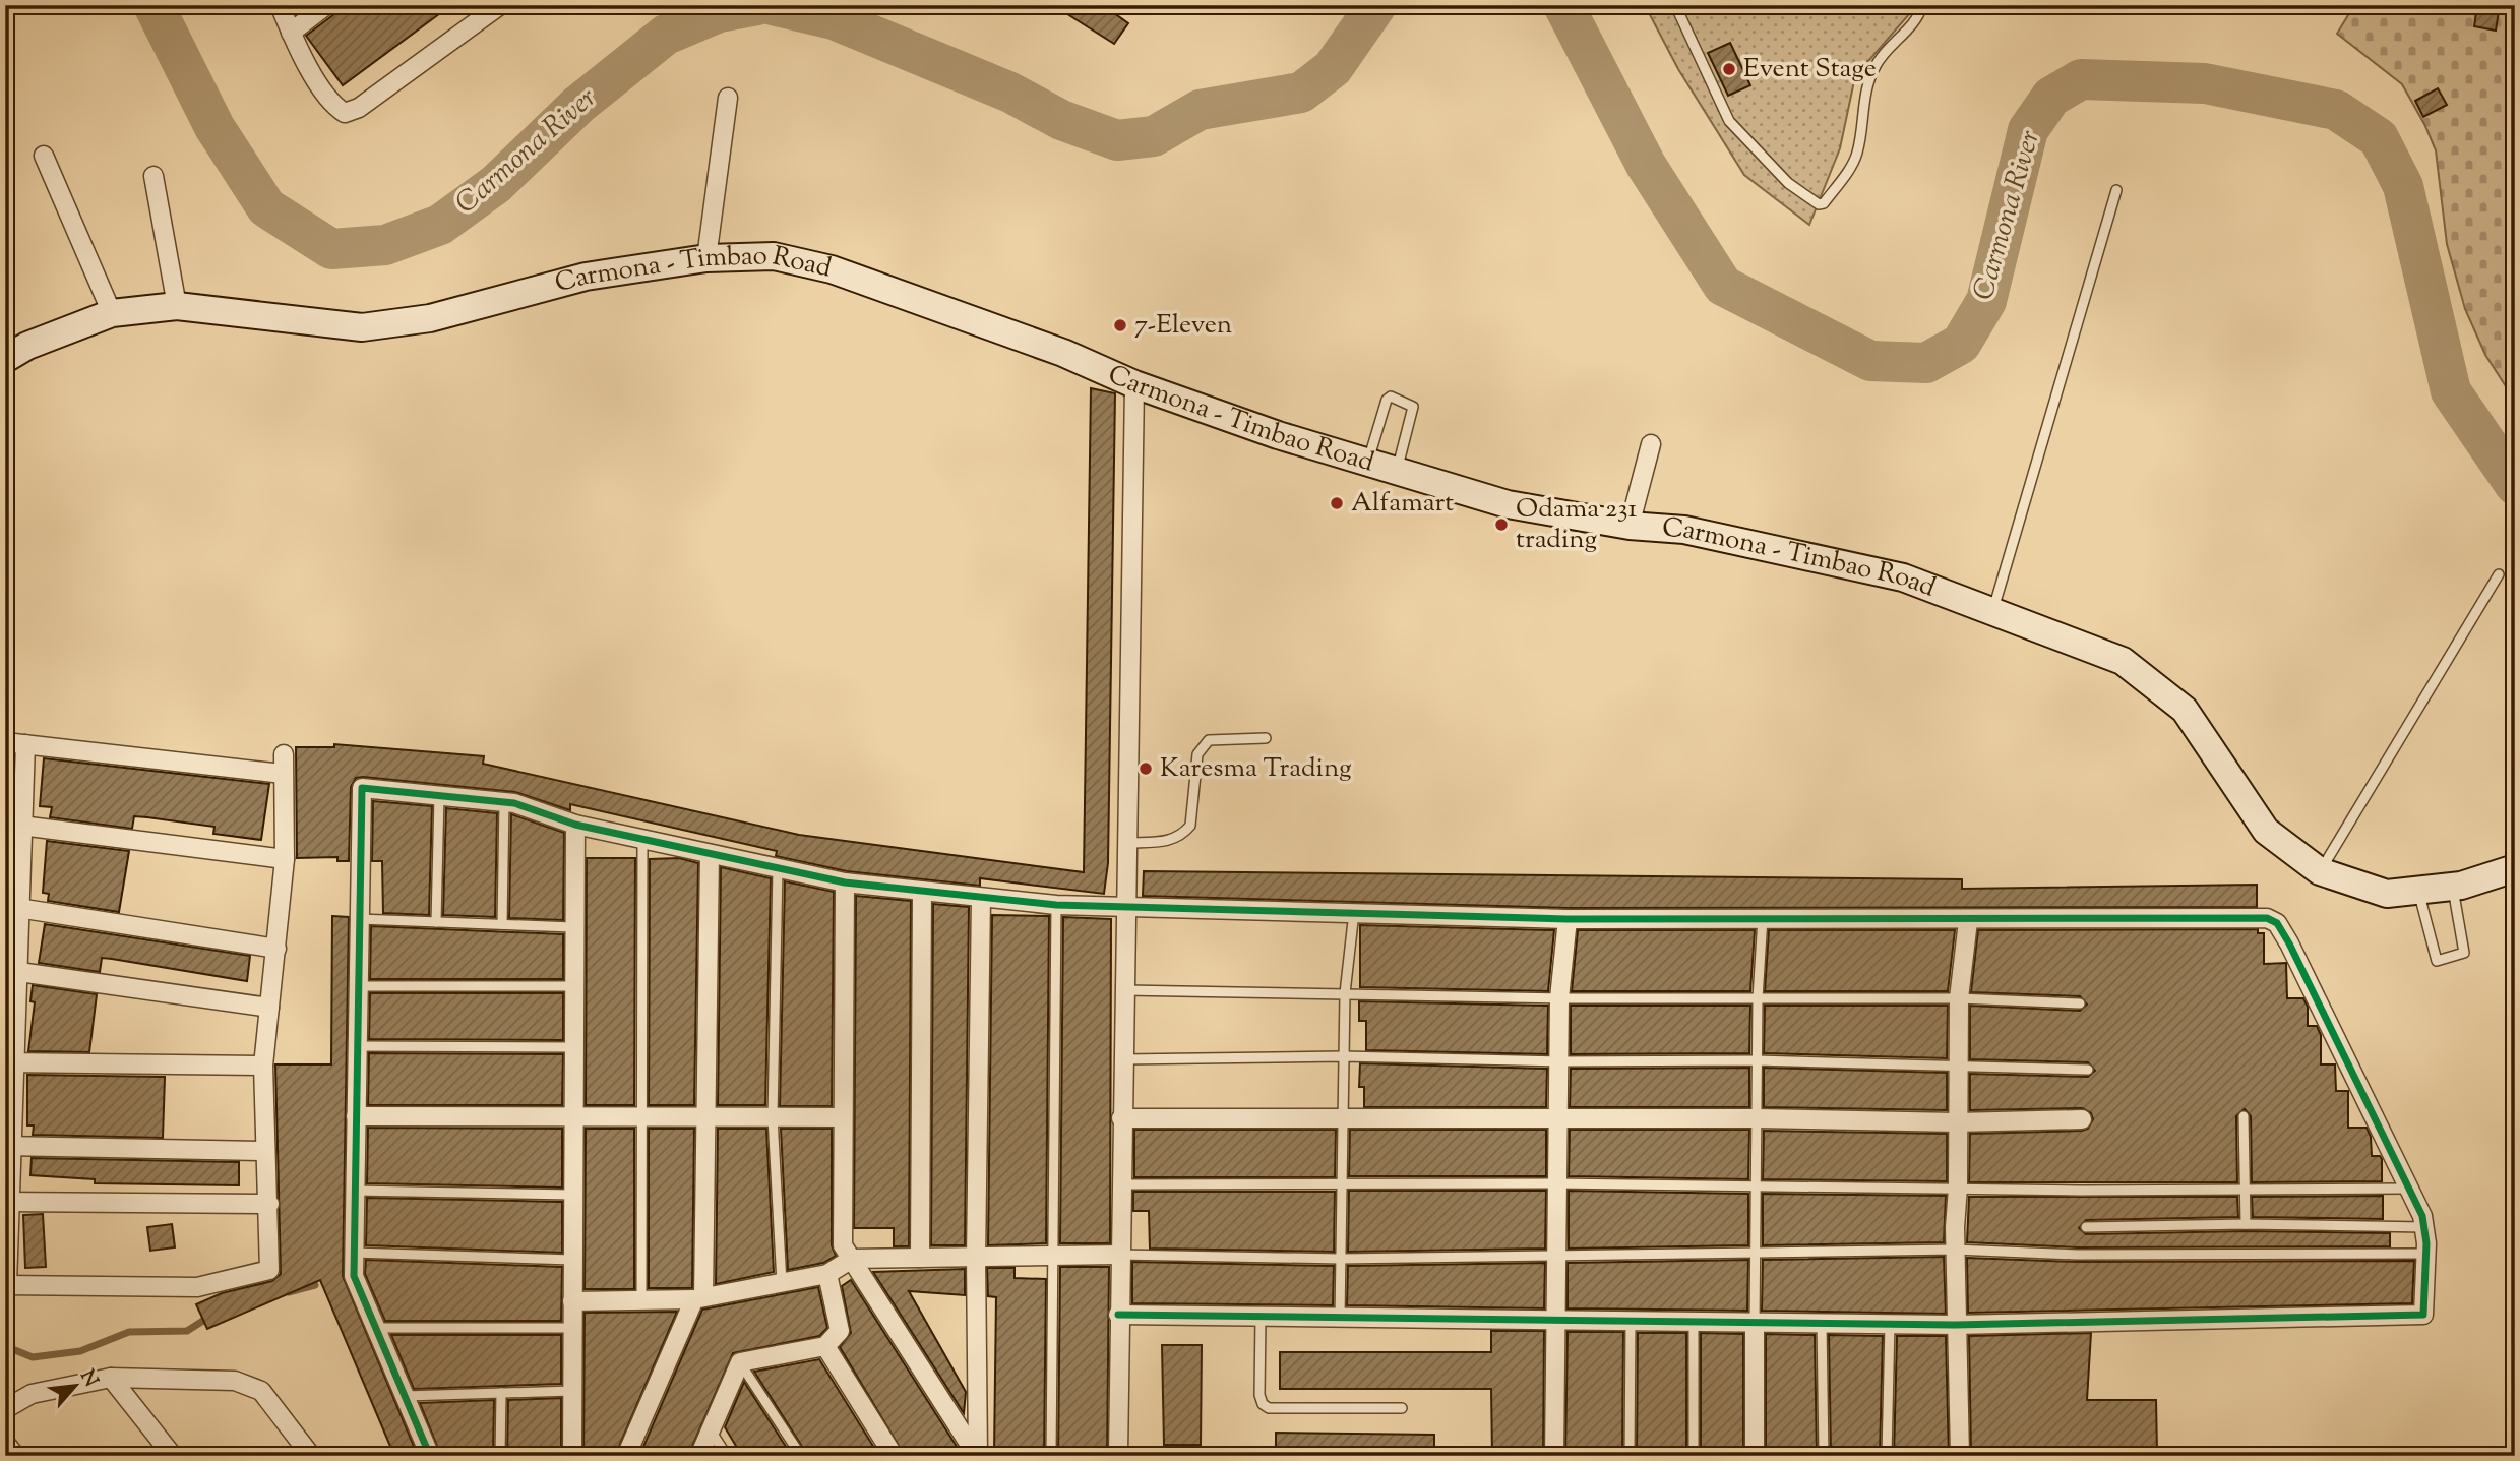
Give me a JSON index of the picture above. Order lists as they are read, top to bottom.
{
  "streets": {
    "main road": ["Carmona - Timbao Road"]
  },
  "water": ["Carmona River"],
  "places": [
    "Event Stage",
    "7-Eleven",
    "Alfamart",
    "Odama 231 trading",
    "Karesma Trading"
  ],
  "north": "top right"
}
